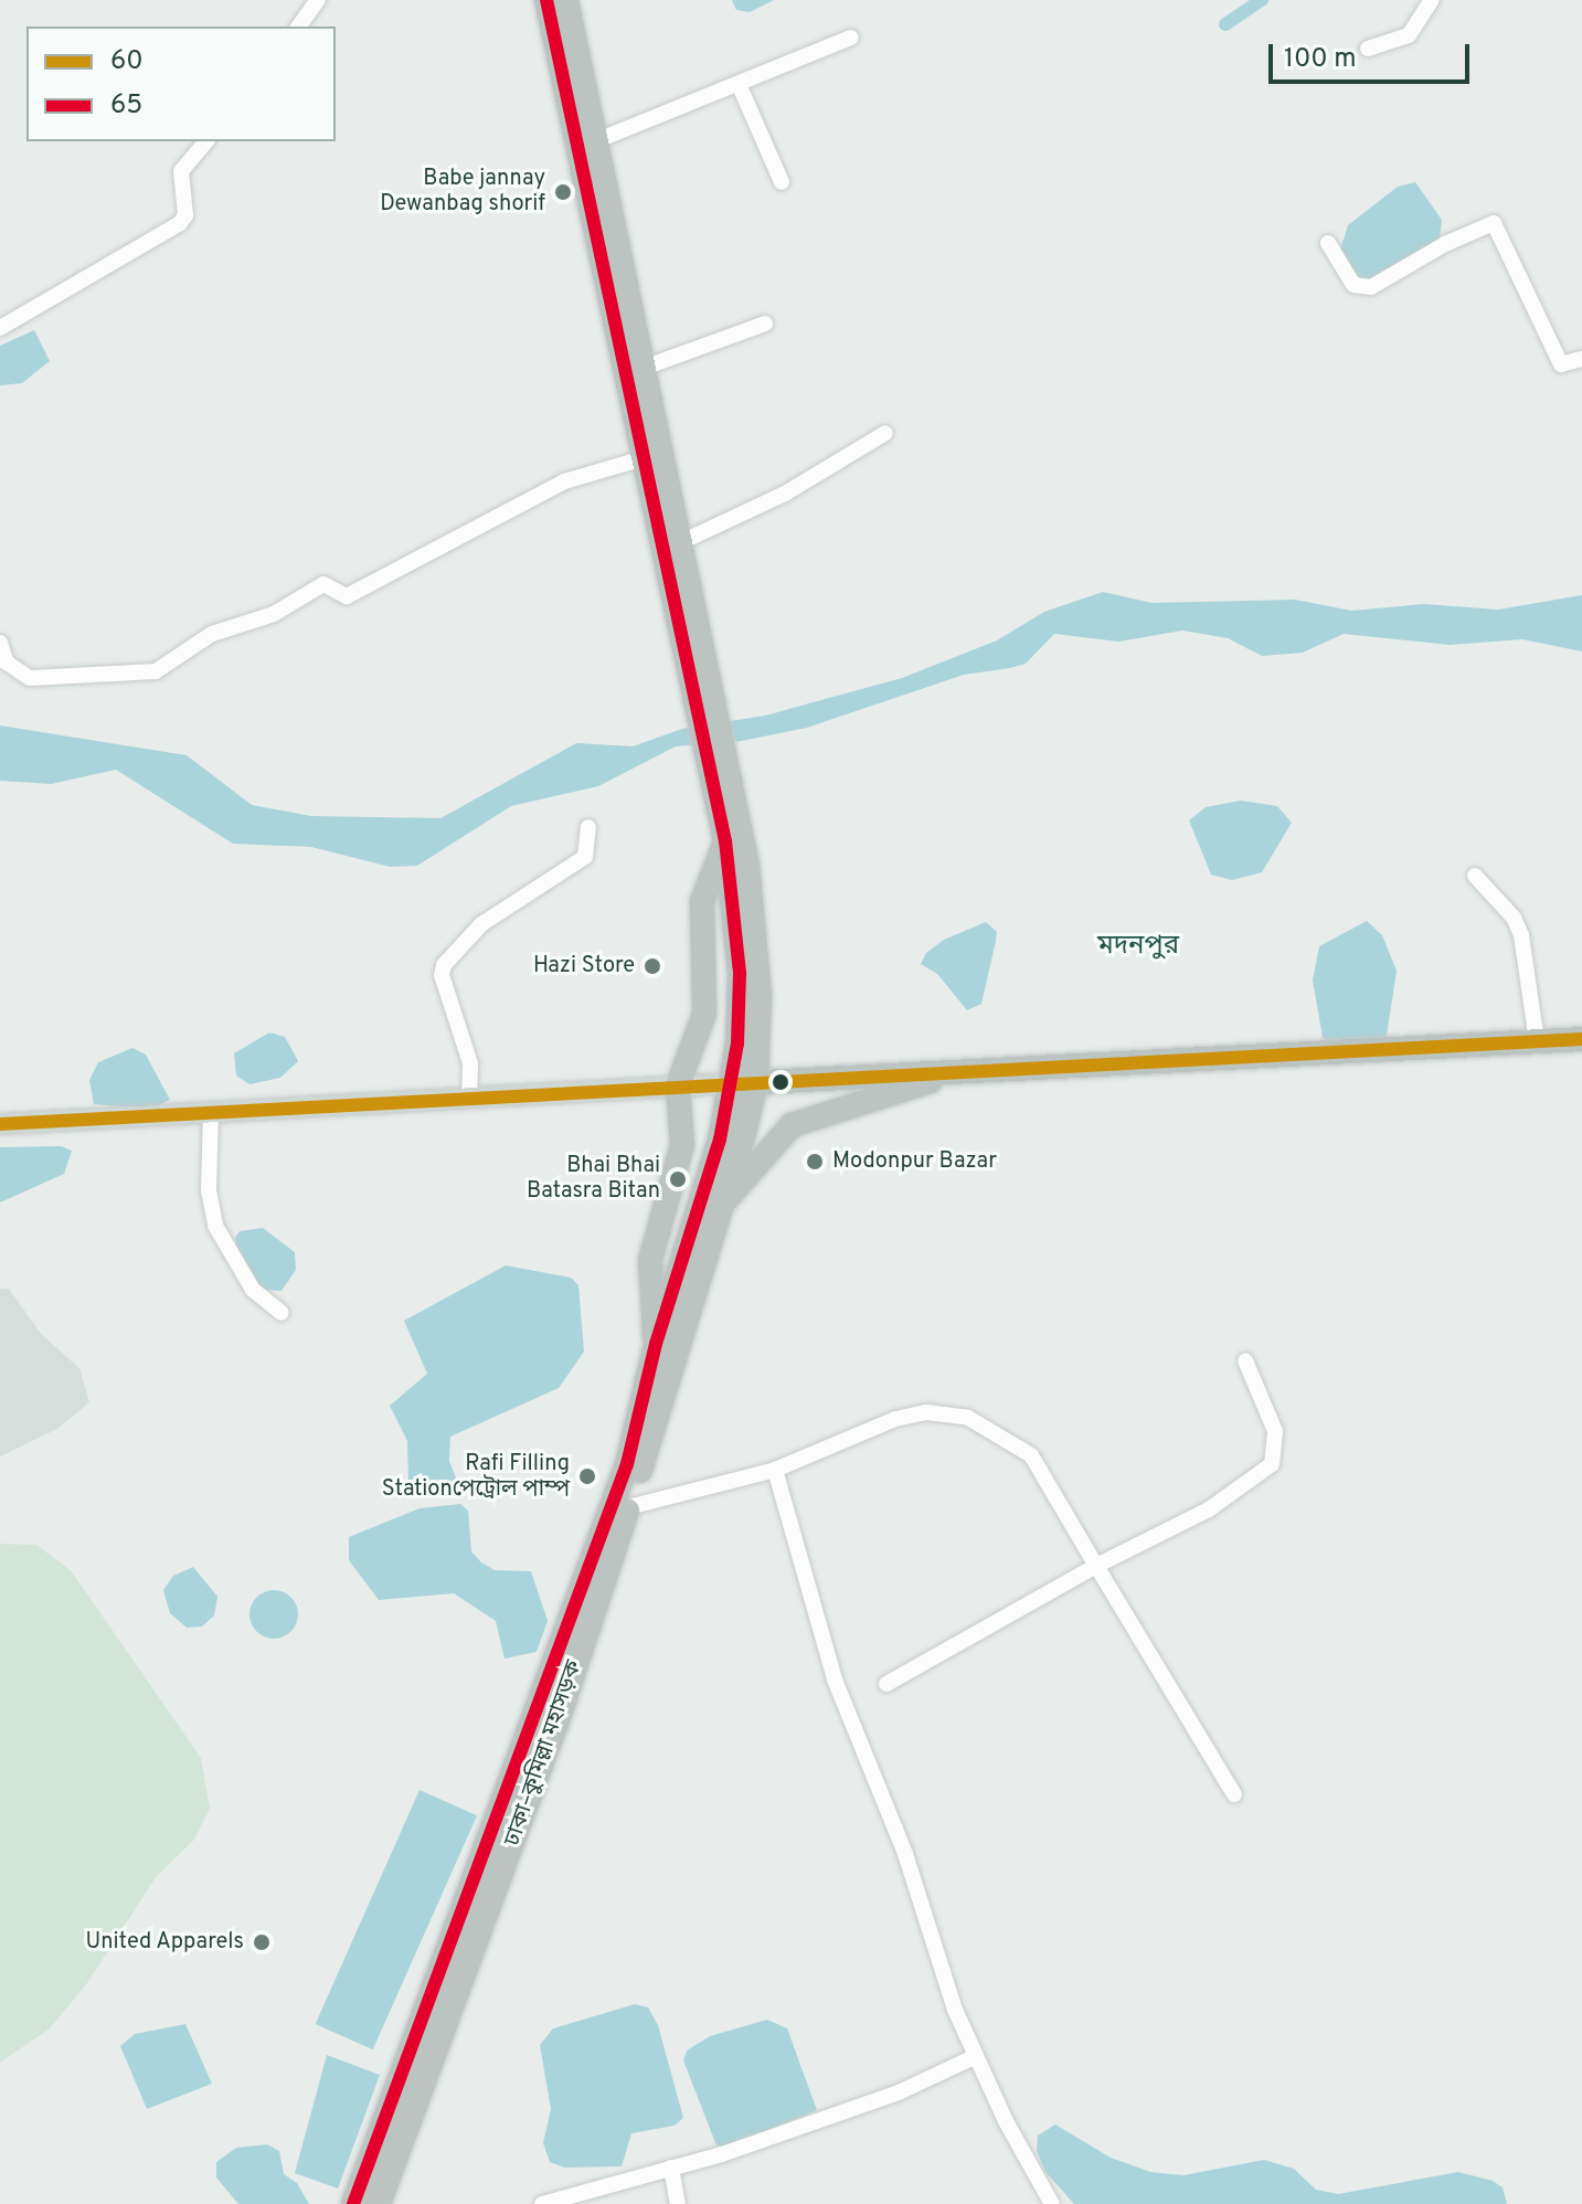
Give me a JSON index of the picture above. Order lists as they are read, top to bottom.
{
  "streets": {
    "highway": ["ঢাকা–কুমিল্লা মহাসড়ক"]
  },
  "districts": ["মদনপুর"],
  "places": [
    "Babe jannay Dewanbag shorif",
    "Hazi Store",
    "Modonpur Bazar",
    "Bhai Bhai Batasra Bitan",
    "Rafi Filling Stationপেট্রোল পাম্প",
    "United Apparels"
  ],
  "lines": ["transit line 65", "transit line 60"],
  "legend": ["60", "65"],
  "scale_bar": "100 m"
}
